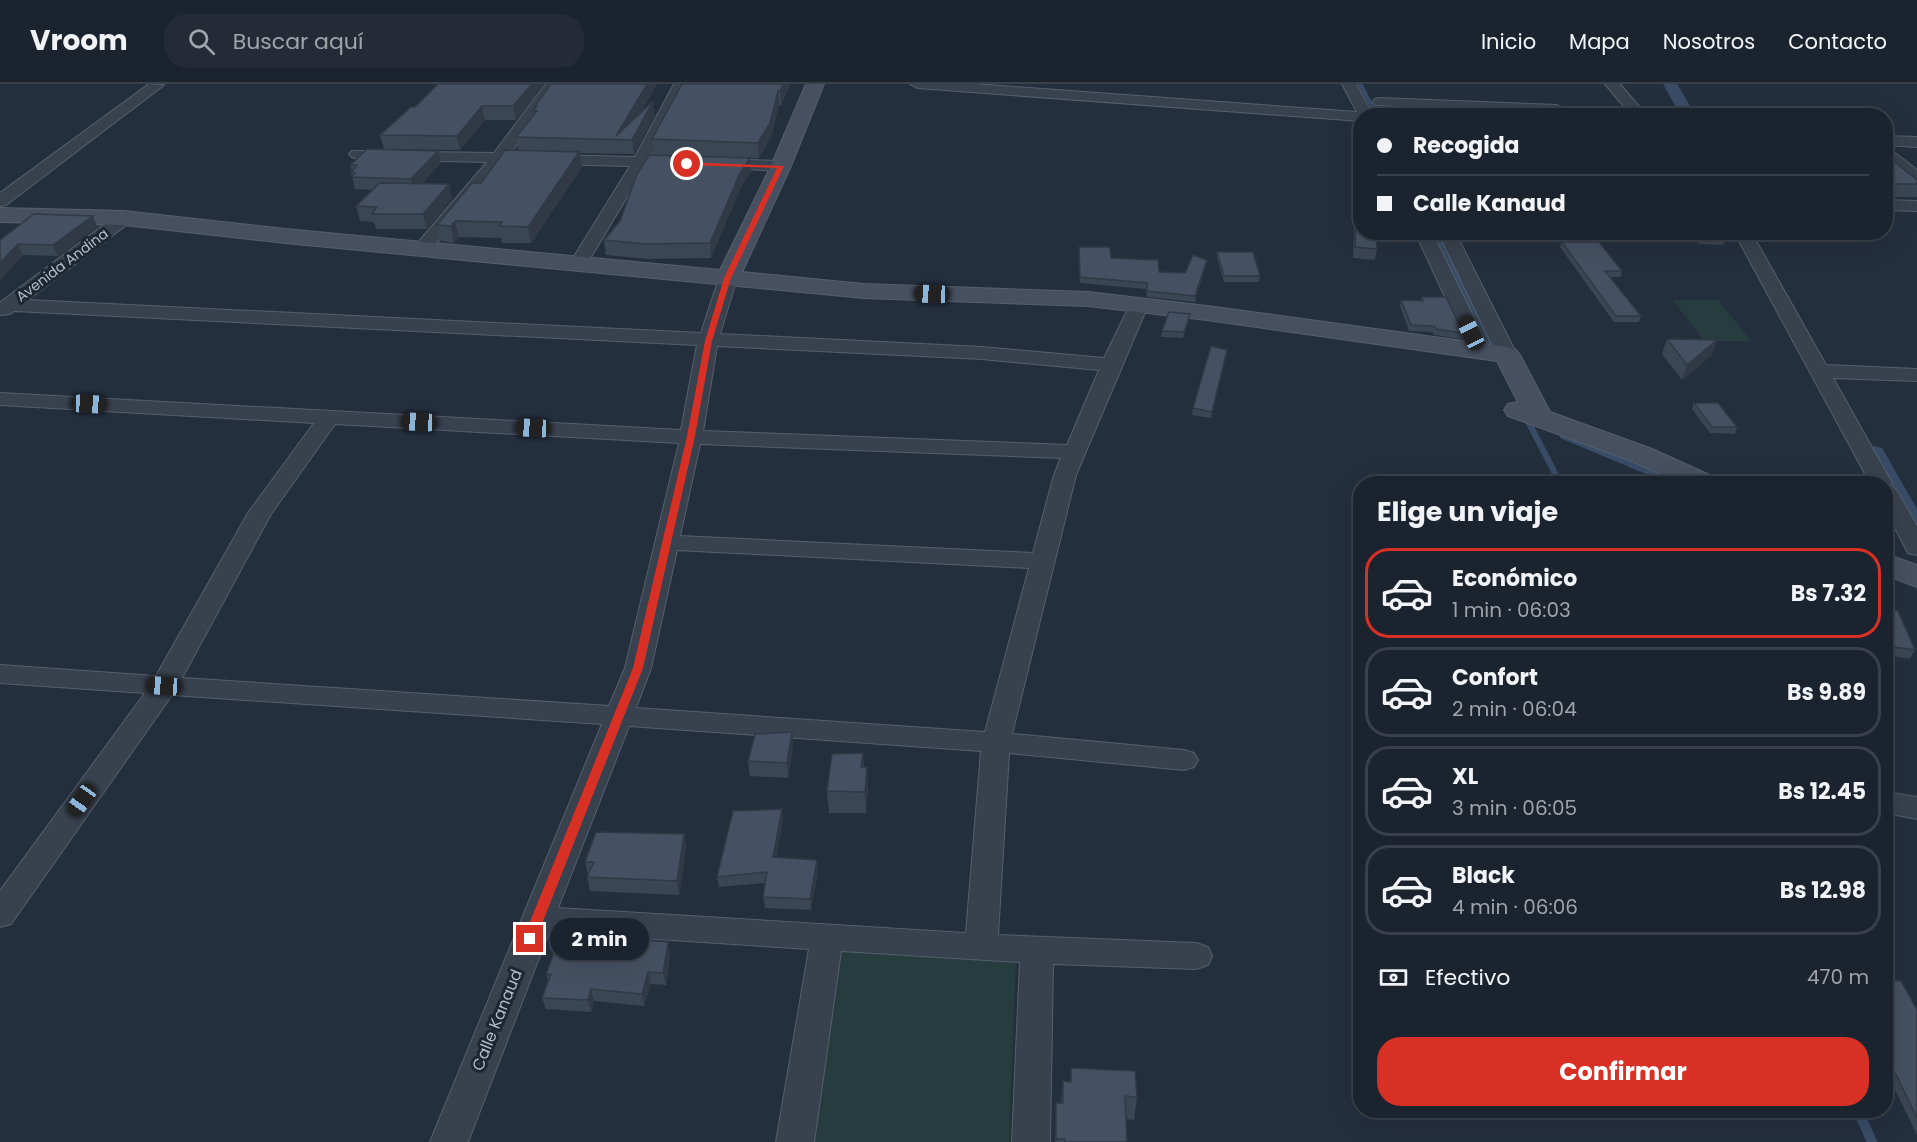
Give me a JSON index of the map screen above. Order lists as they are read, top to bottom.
{
  "streets": {
    "street": ["Avenida Andina", "Calle Kanaud"]
  },
  "page": {
    "header": "Vroom",
    "search": "Buscar aquí",
    "nav": [
      "Inicio",
      "Mapa",
      "Nosotros",
      "Contacto"
    ],
    "banner": ["Recogida", "Calle Kanaud"],
    "heading": "Elige un viaje",
    "list": [
      {
        "name": "Económico",
        "note": "1 min · 06:03",
        "value": "Bs 7.32"
      },
      {
        "name": "Confort",
        "note": "2 min · 06:04",
        "value": "Bs 9.89"
      },
      {
        "name": "XL",
        "note": "3 min · 06:05",
        "value": "Bs 12.45"
      },
      {
        "name": "Black",
        "note": "4 min · 06:06",
        "value": "Bs 12.98"
      }
    ],
    "bubble": "2 min",
    "pay": ["Efectivo", "470 m"],
    "buttons": "Confirmar"
  }
}
